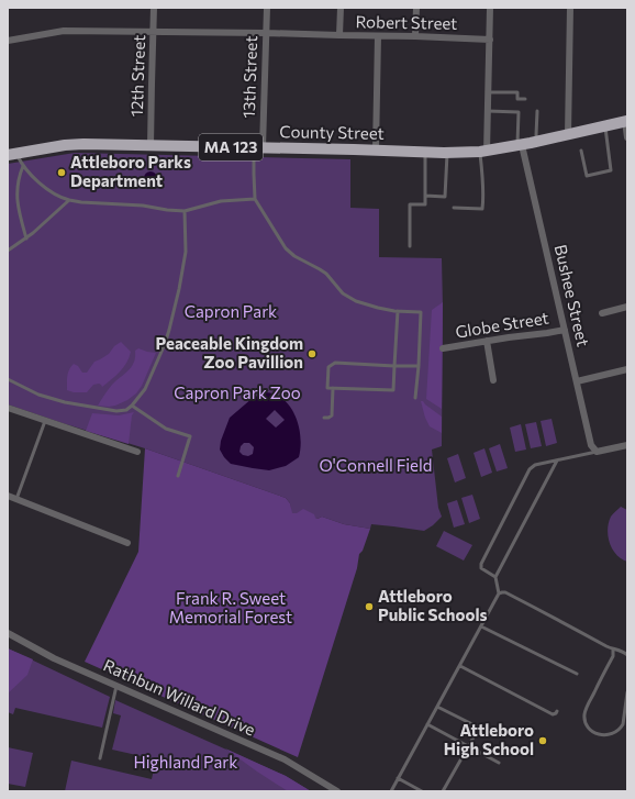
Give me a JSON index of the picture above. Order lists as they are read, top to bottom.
{
  "streets": {
    "highway": ["County Street", "MA 123"],
    "street": [
      "Robert Street",
      "12th Street",
      "13th Street",
      "Bushee Street",
      "Globe Street",
      "Rathbun Willard Drive"
    ]
  },
  "crossings": [
    ["Robert Street", "12th Street"],
    ["Robert Street", "13th Street"],
    ["12th Street", "County Street"],
    ["13th Street", "County Street"],
    ["County Street", "Bushee Street"],
    ["Bushee Street", "Globe Street"]
  ],
  "parks": [
    "Capron Park",
    "Capron Park Zoo",
    "O'Connell Field",
    "Frank R. Sweet Memorial Forest",
    "Highland Park"
  ],
  "places": [
    "Attleboro Parks Department",
    "Peaceable Kingdom Zoo Pavillion",
    "Attleboro Public Schools",
    "Attleboro High School"
  ]
}
